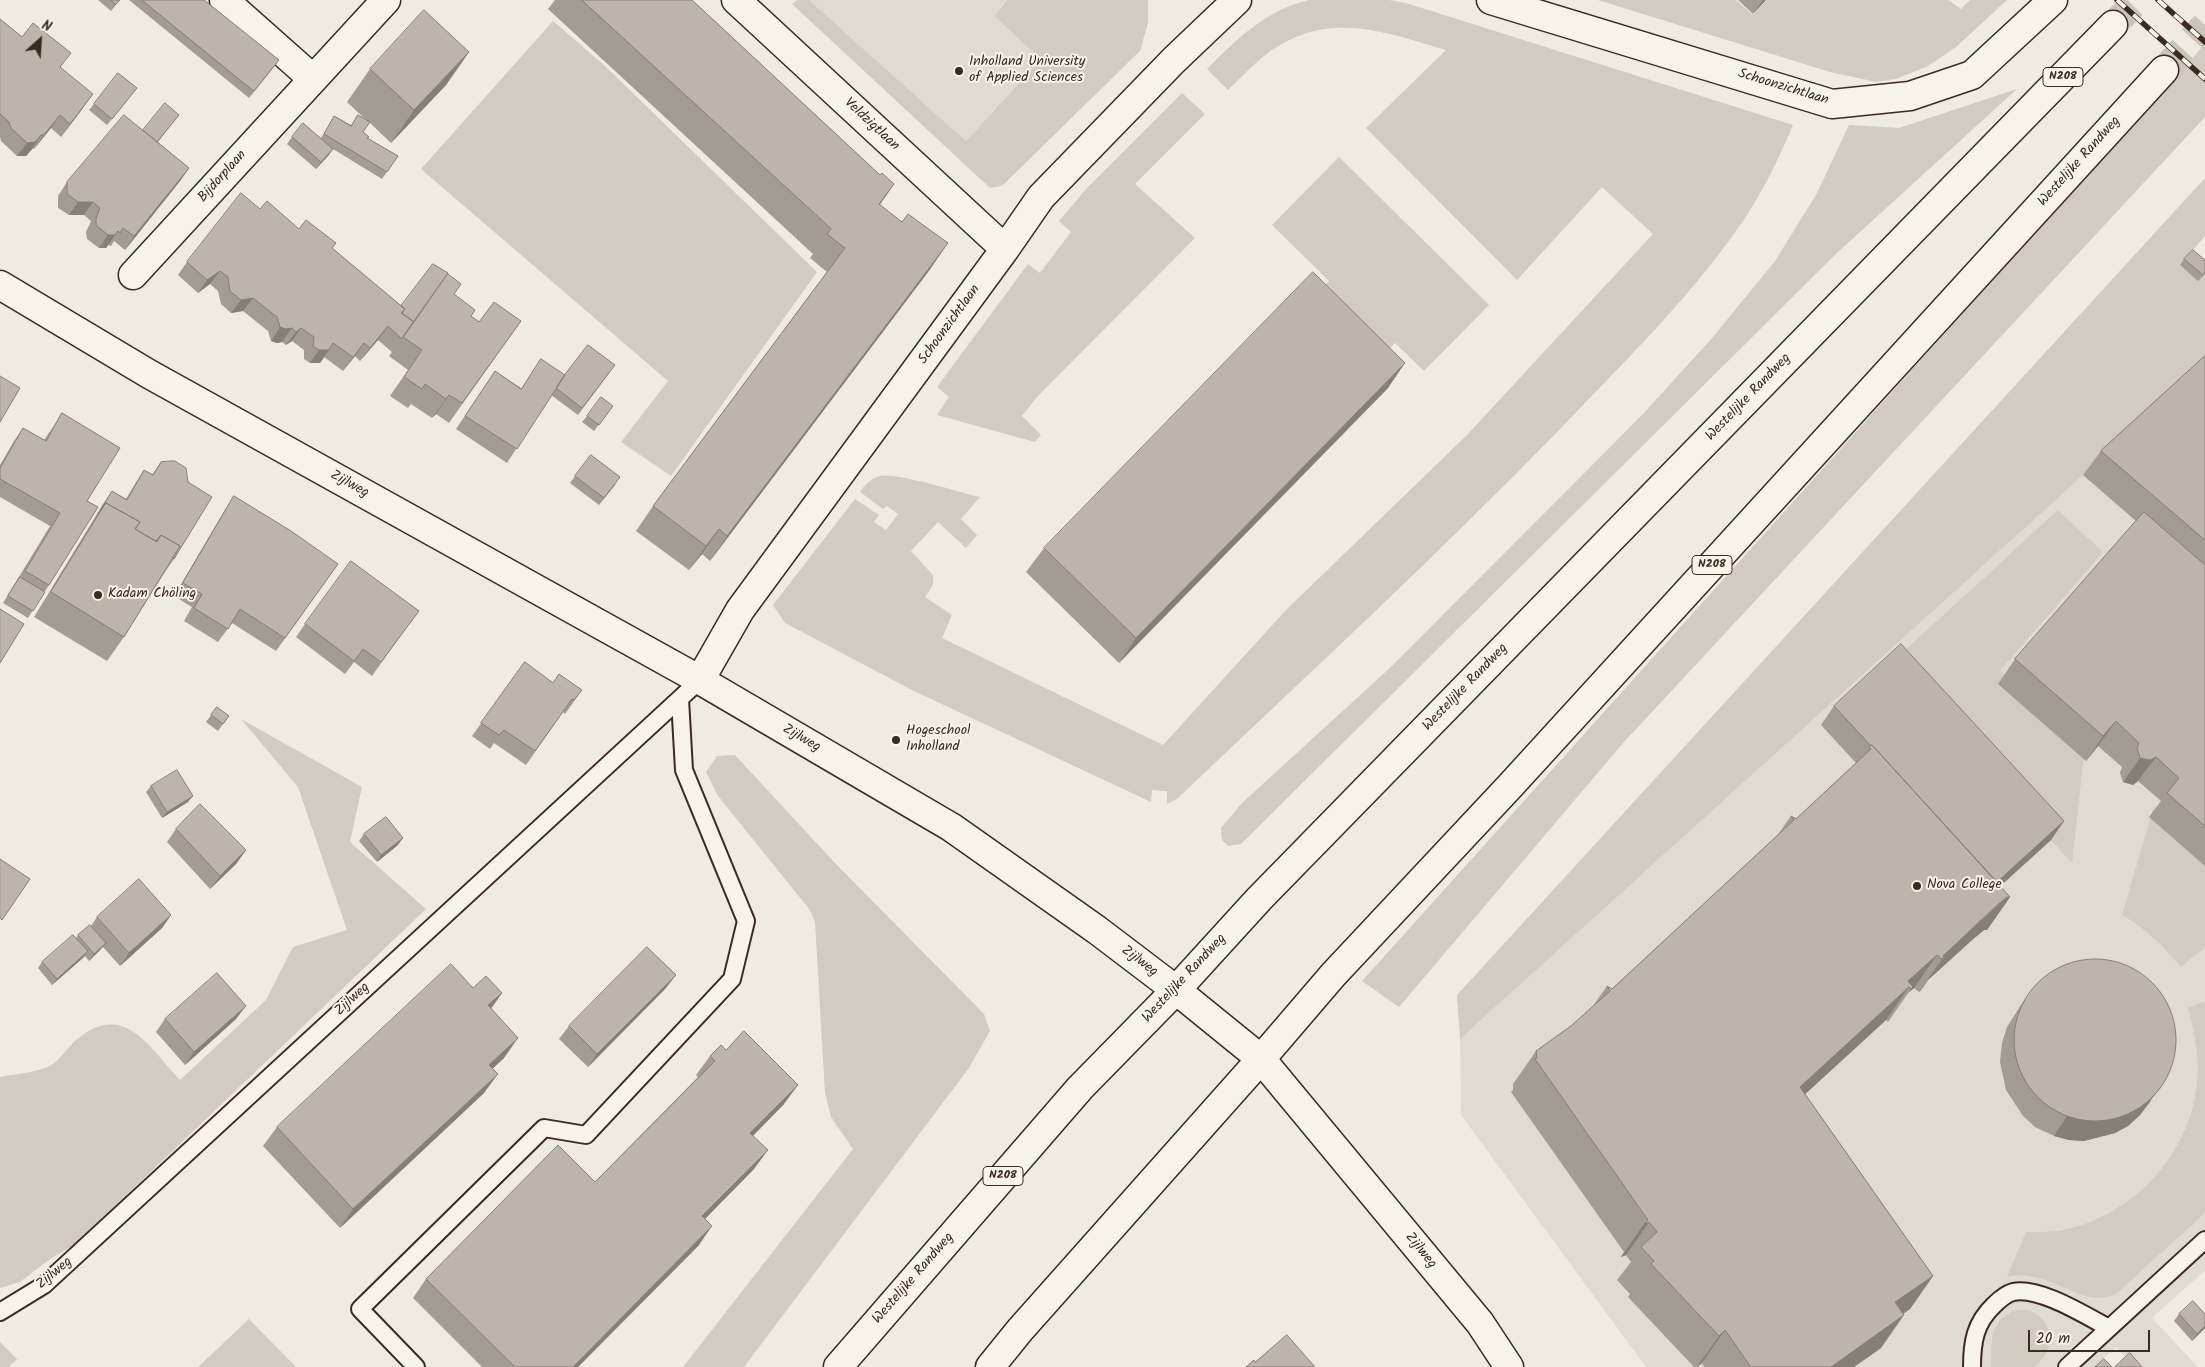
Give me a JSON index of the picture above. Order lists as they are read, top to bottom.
{
  "streets": {
    "main road": [
      "N208",
      "Schoonzichtlaan",
      "Veldzigtlaan",
      "Westelijke Randweg",
      "Bijdorplaan",
      "Zijlweg"
    ]
  },
  "crossings": [
    ["Schoonzichtlaan", "Veldzigtlaan"],
    ["Schoonzichtlaan", "Zijlweg"],
    ["Westelijke Randweg", "Zijlweg"]
  ],
  "places": [
    "Inholland University of Applied Sciences",
    "Kadam Chöling",
    "Hogeschool Inholland",
    "Nova College"
  ],
  "scale_bar": "20 m",
  "north": "top right"
}
